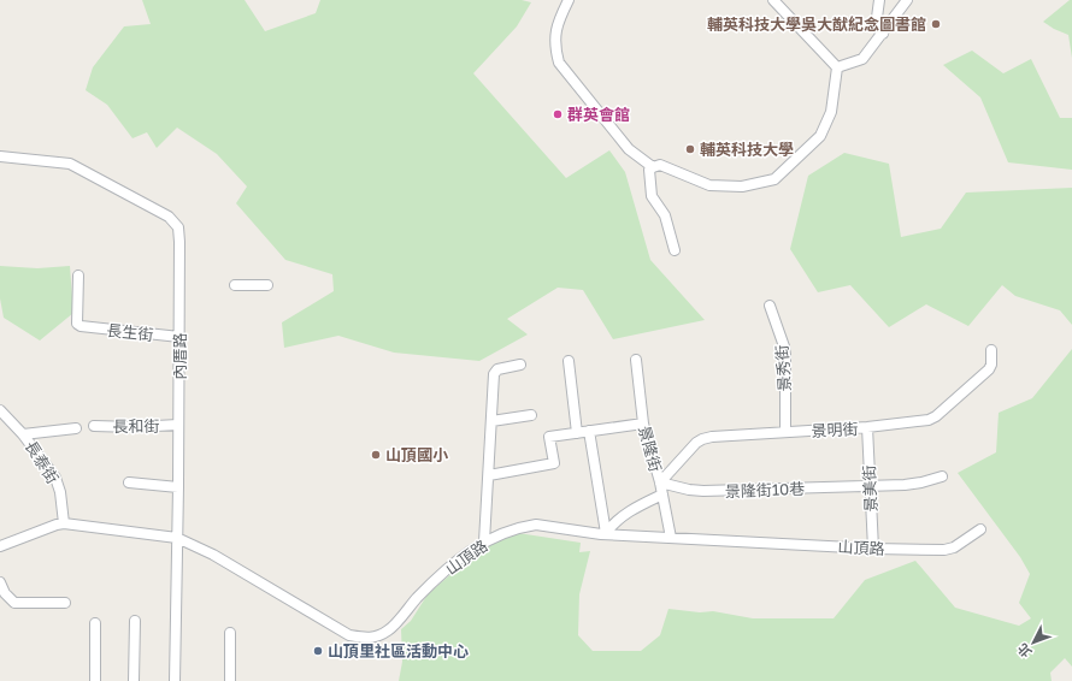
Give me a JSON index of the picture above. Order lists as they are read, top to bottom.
{
  "streets": {
    "street": [
      "長生街",
      "內厝路",
      "景秀街",
      "長和街",
      "景明街",
      "景隆街",
      "長泰街",
      "景美街",
      "景隆街10巷",
      "山頂路"
    ]
  },
  "crossings": [
    ["長生街", "內厝路"],
    ["內厝路", "長和街"],
    ["內厝路", "山頂路"],
    ["景秀街", "景明街"],
    ["景明街", "景隆街"],
    ["景明街", "景美街"],
    ["景明街", "景隆街10巷"],
    ["景隆街", "景隆街10巷"],
    ["景隆街", "山頂路"],
    ["長泰街", "山頂路"],
    ["景美街", "景隆街10巷"],
    ["景美街", "山頂路"]
  ],
  "places": [
    "輔英科技大學吳大猷紀念圖書館",
    "群英會館",
    "輔英科技大學",
    "山頂國小",
    "山頂里社區活動中心"
  ],
  "north": "bottom left"
}
